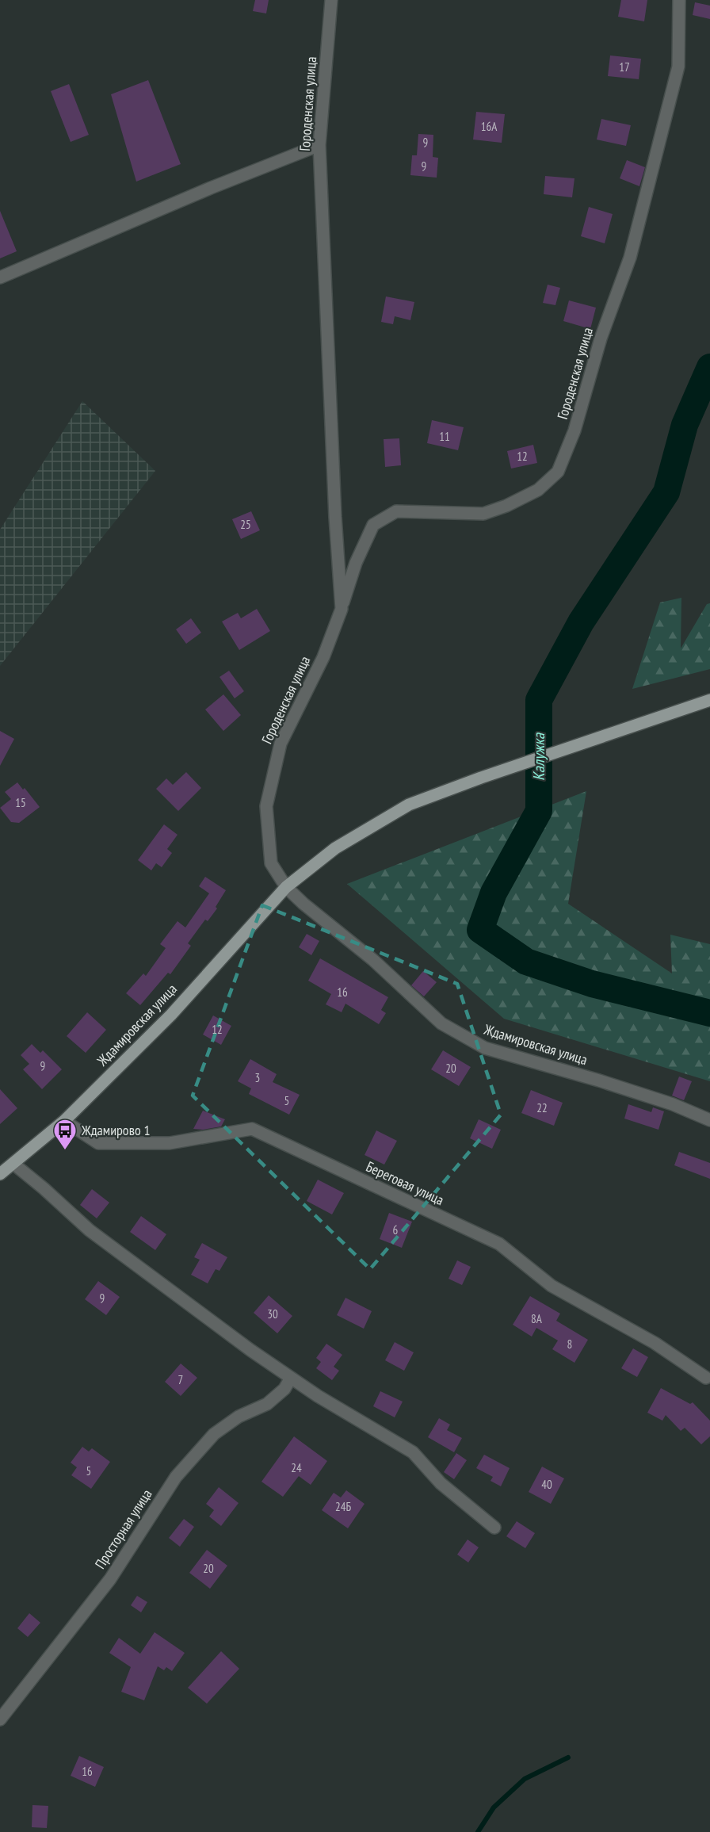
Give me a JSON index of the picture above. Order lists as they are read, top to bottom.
{
  "streets": {
    "main road": ["Ждамировская улица"],
    "street": ["Городенская улица", "Береговая улица", "Просторная улица"]
  },
  "crossings": [
    ["Городенская улица", "Ждамировская улица"],
    ["Ждамировская улица", "Береговая улица"]
  ],
  "water": ["Калужка"],
  "places": {
    "bus stop": ["Ждамирово 1"]
  },
  "house_numbers": [
    "17",
    "16А",
    "9",
    "9",
    "11",
    "12",
    "25",
    "15",
    "16",
    "12",
    "9",
    "20",
    "3",
    "5",
    "22",
    "6",
    "9",
    "30",
    "8А",
    "8",
    "7",
    "24",
    "5",
    "40",
    "24Б",
    "20",
    "16"
  ]
}
